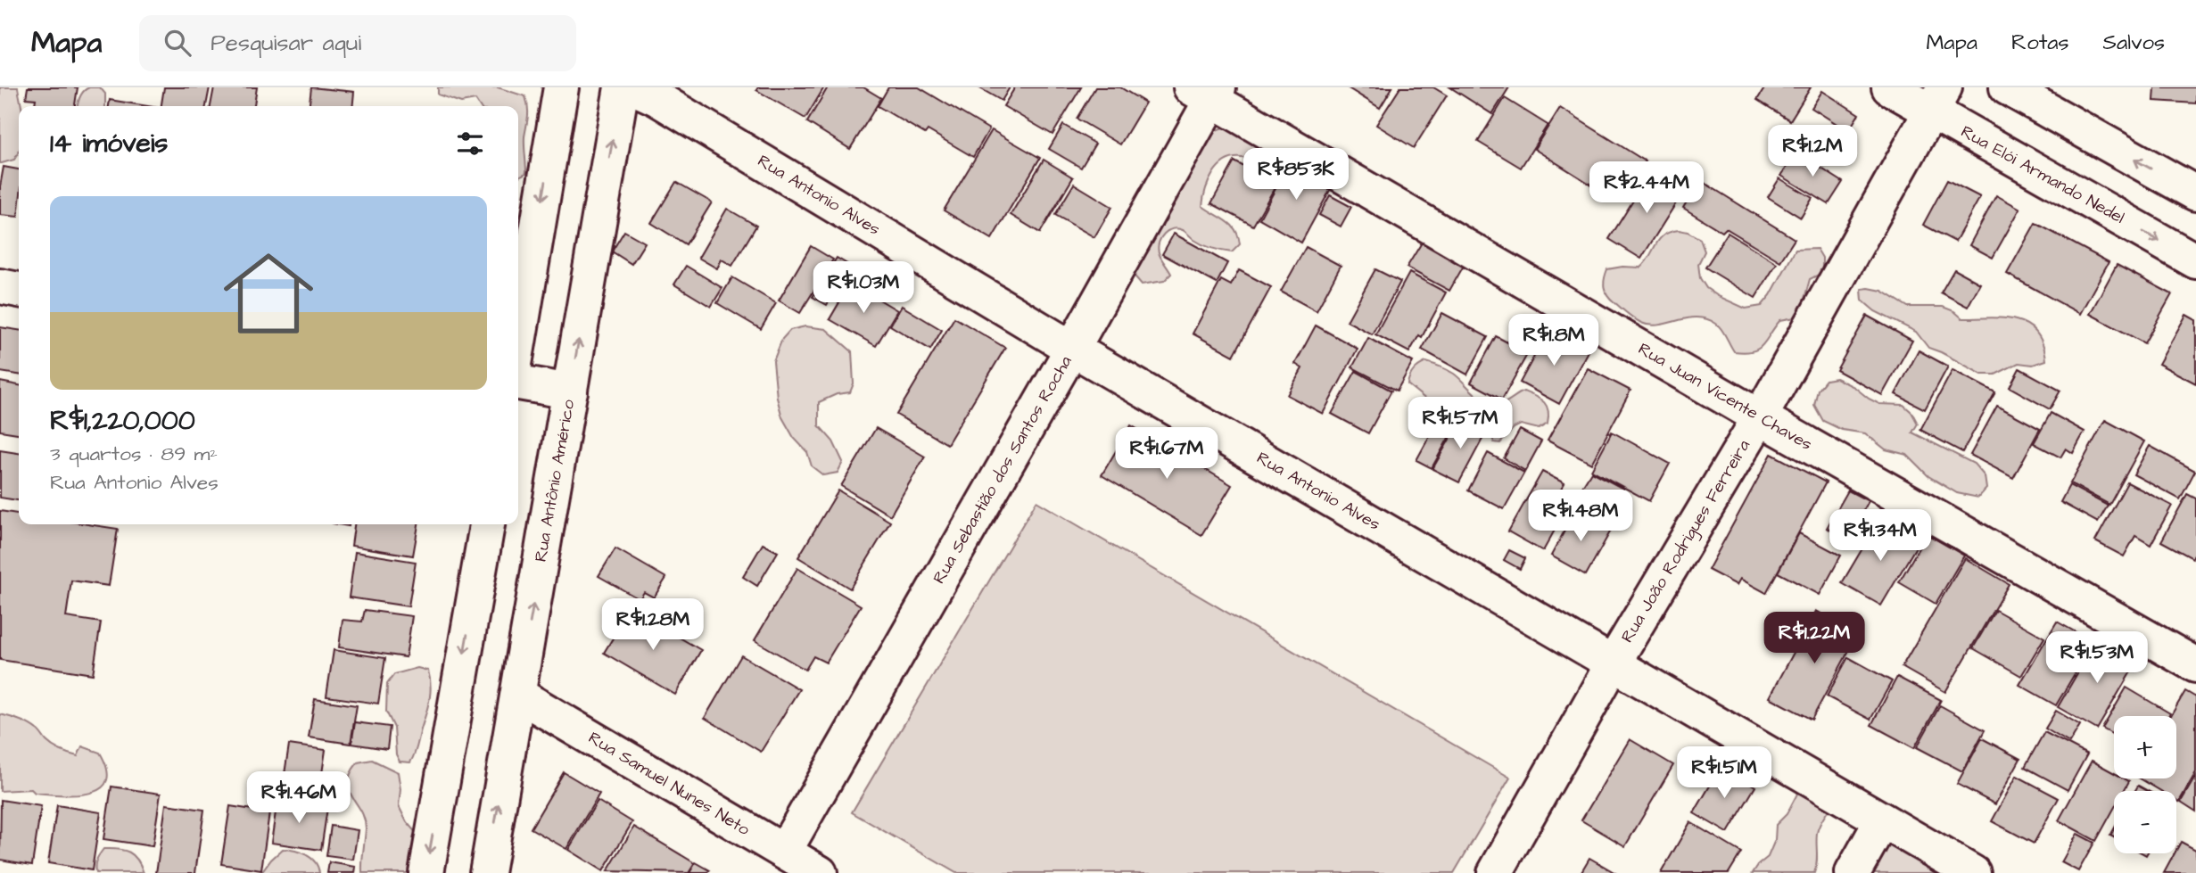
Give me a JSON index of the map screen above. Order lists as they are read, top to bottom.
{
  "streets": {
    "street": [
      "Rua Elói Armando Nedel",
      "Rua Antonio Alves",
      "Rua Juan Vicente Chaves",
      "Rua Sebastião dos Santos Rocha",
      "Rua Antônio Américo",
      "Rua João Rodrigues Ferreira",
      "Rua Samuel Nunes Neto"
    ]
  },
  "crossings": [
    ["Rua Elói Armando Nedel", "Rua João Rodrigues Ferreira"],
    ["Rua Antonio Alves", "Rua Sebastião dos Santos Rocha"],
    ["Rua Antonio Alves", "Rua João Rodrigues Ferreira"],
    ["Rua Juan Vicente Chaves", "Rua Sebastião dos Santos Rocha"],
    ["Rua Juan Vicente Chaves", "Rua João Rodrigues Ferreira"],
    ["Rua Sebastião dos Santos Rocha", "Rua Samuel Nunes Neto"],
    ["Rua Antônio Américo", "Rua Samuel Nunes Neto"]
  ],
  "page": {
    "header": "Mapa",
    "search": "Pesquisar aqui",
    "nav": ["Mapa", "Rotas", "Salvos"],
    "heading": "14 imóveis",
    "price": [
      "R$1.2M",
      "R$853K",
      "R$2.44M",
      "R$1.03M",
      "R$1.8M",
      "R$1.57M",
      "R$1.67M",
      "R$1.48M",
      "R$1.34M",
      "R$1.28M",
      "R$1.22M",
      "R$1.53M",
      "R$1.51M",
      "R$1.46M"
    ],
    "list": [
      {
        "name": "R$1,220,000",
        "note": "3 quartos · 89 m² · Rua Antonio Alves"
      }
    ],
    "map_buttons": ["+", "−"]
  }
}
